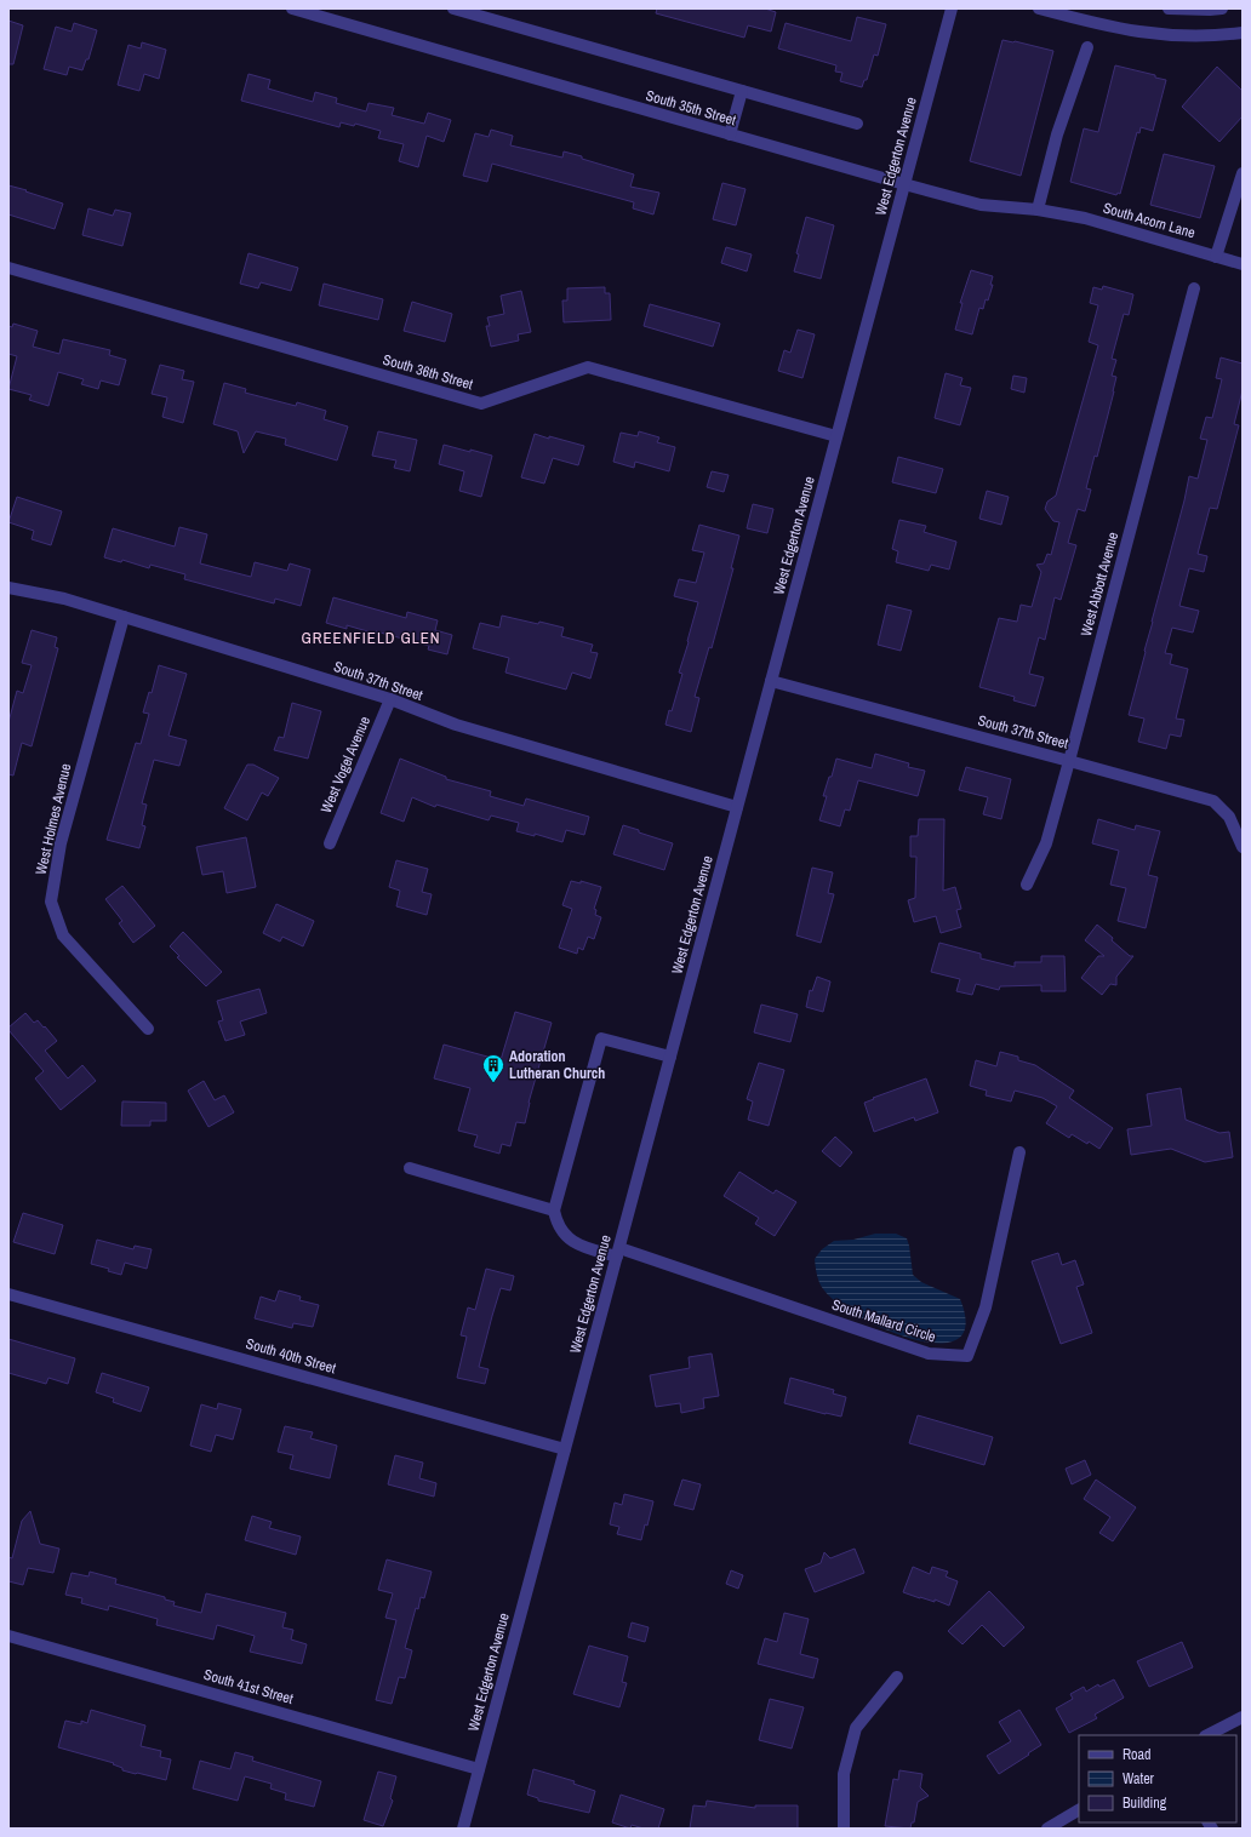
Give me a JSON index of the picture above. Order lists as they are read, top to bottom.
{
  "streets": {
    "street": [
      "South 35th Street",
      "West Edgerton Avenue",
      "South Acorn Lane",
      "South 36th Street",
      "West Abbott Avenue",
      "South 37th Street",
      "West Vogel Avenue",
      "West Holmes Avenue",
      "South Mallard Circle",
      "South 40th Street",
      "South 41st Street"
    ]
  },
  "crossings": [
    ["South 35th Street", "West Edgerton Avenue"],
    ["South 35th Street", "South Acorn Lane"],
    ["West Edgerton Avenue", "South 36th Street"],
    ["West Edgerton Avenue", "South 37th Street"],
    ["West Edgerton Avenue", "South Mallard Circle"],
    ["West Edgerton Avenue", "South 40th Street"],
    ["West Edgerton Avenue", "South 41st Street"],
    ["West Abbott Avenue", "South 37th Street"],
    ["South 37th Street", "West Vogel Avenue"],
    ["South 37th Street", "West Holmes Avenue"]
  ],
  "districts": ["GREENFIELD GLEN"],
  "places": {
    "building": ["Adoration Lutheran Church"]
  },
  "legend": ["Road", "Water", "Building"]
}
